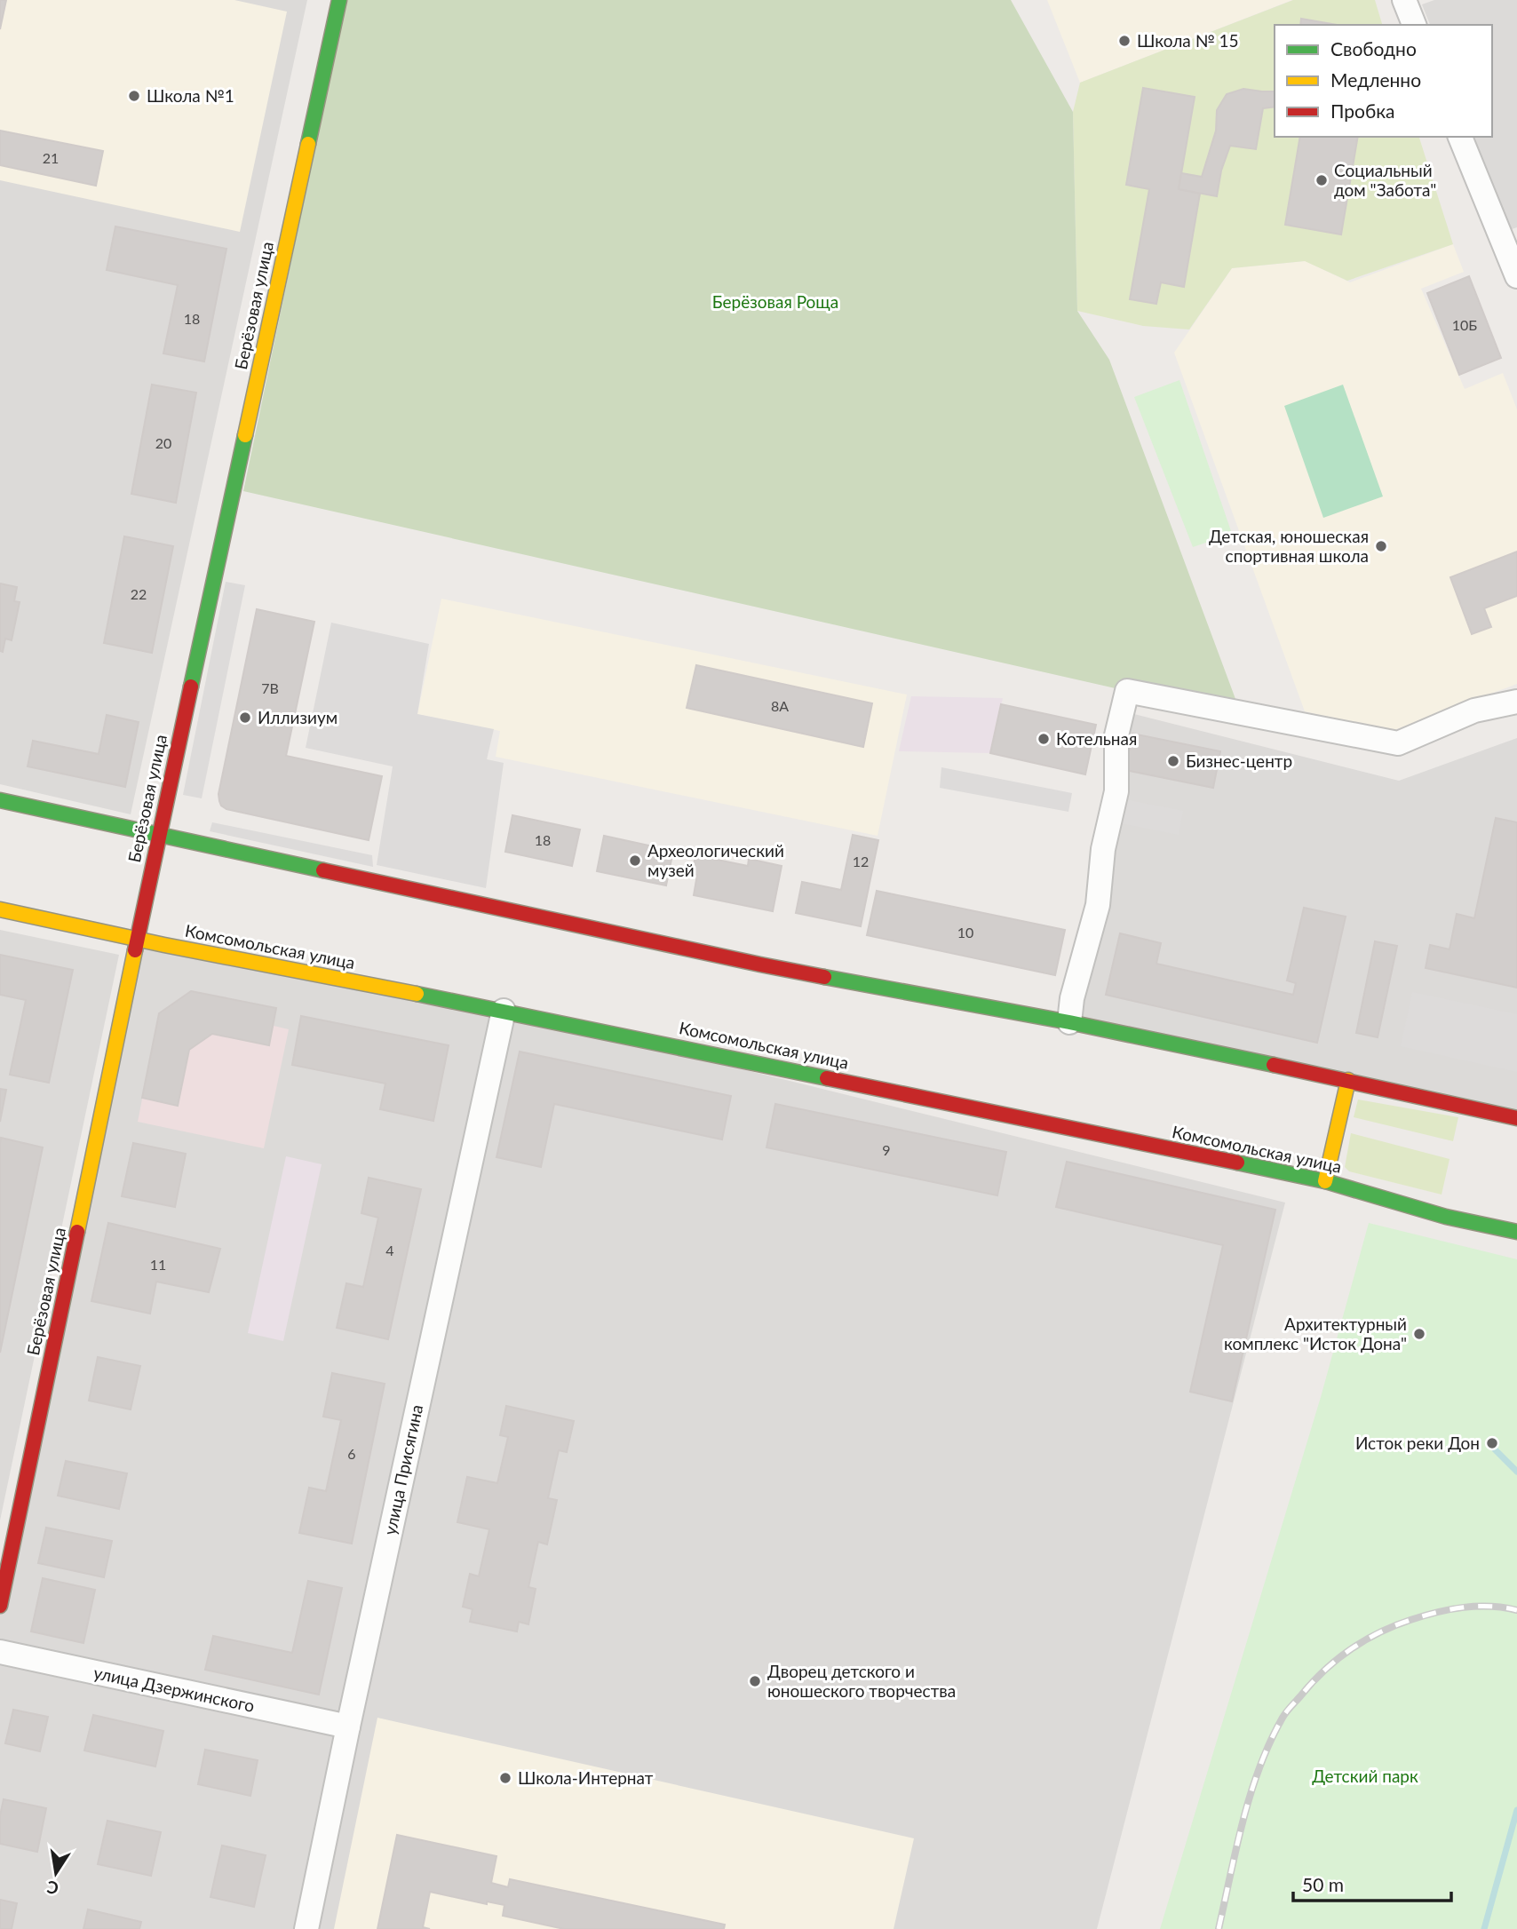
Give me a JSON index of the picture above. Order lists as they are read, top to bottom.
{
  "streets": {
    "main road": ["Берёзовая улица", "Комсомольская улица"],
    "street": ["улица Присягина", "улица Дзержинского"]
  },
  "crossings": [
    ["Берёзовая улица", "Комсомольская улица"],
    ["Комсомольская улица", "улица Присягина"],
    ["улица Присягина", "улица Дзержинского"]
  ],
  "parks": ["Берёзовая Роща", "Детский парк"],
  "places": [
    "Школа № 15",
    "Школа №1",
    "Социальный дом \"Забота\"",
    "Детская, юношеская спортивная школа",
    "Иллизиум",
    "Котельная",
    "Бизнес-центр",
    "Археологический музей",
    "Архитектурный комплекс \"Исток Дона\"",
    "Исток реки Дон",
    "Дворец детского и юношеского творчества",
    "Школа-Интернат"
  ],
  "house_numbers": [
    "21",
    "18",
    "10Б",
    "20",
    "22",
    "7В",
    "8А",
    "18",
    "12",
    "10",
    "9",
    "4",
    "11",
    "6"
  ],
  "legend": ["Свободно", "Медленно", "Пробка"],
  "scale_bar": "50 m",
  "north": "bottom"
}
